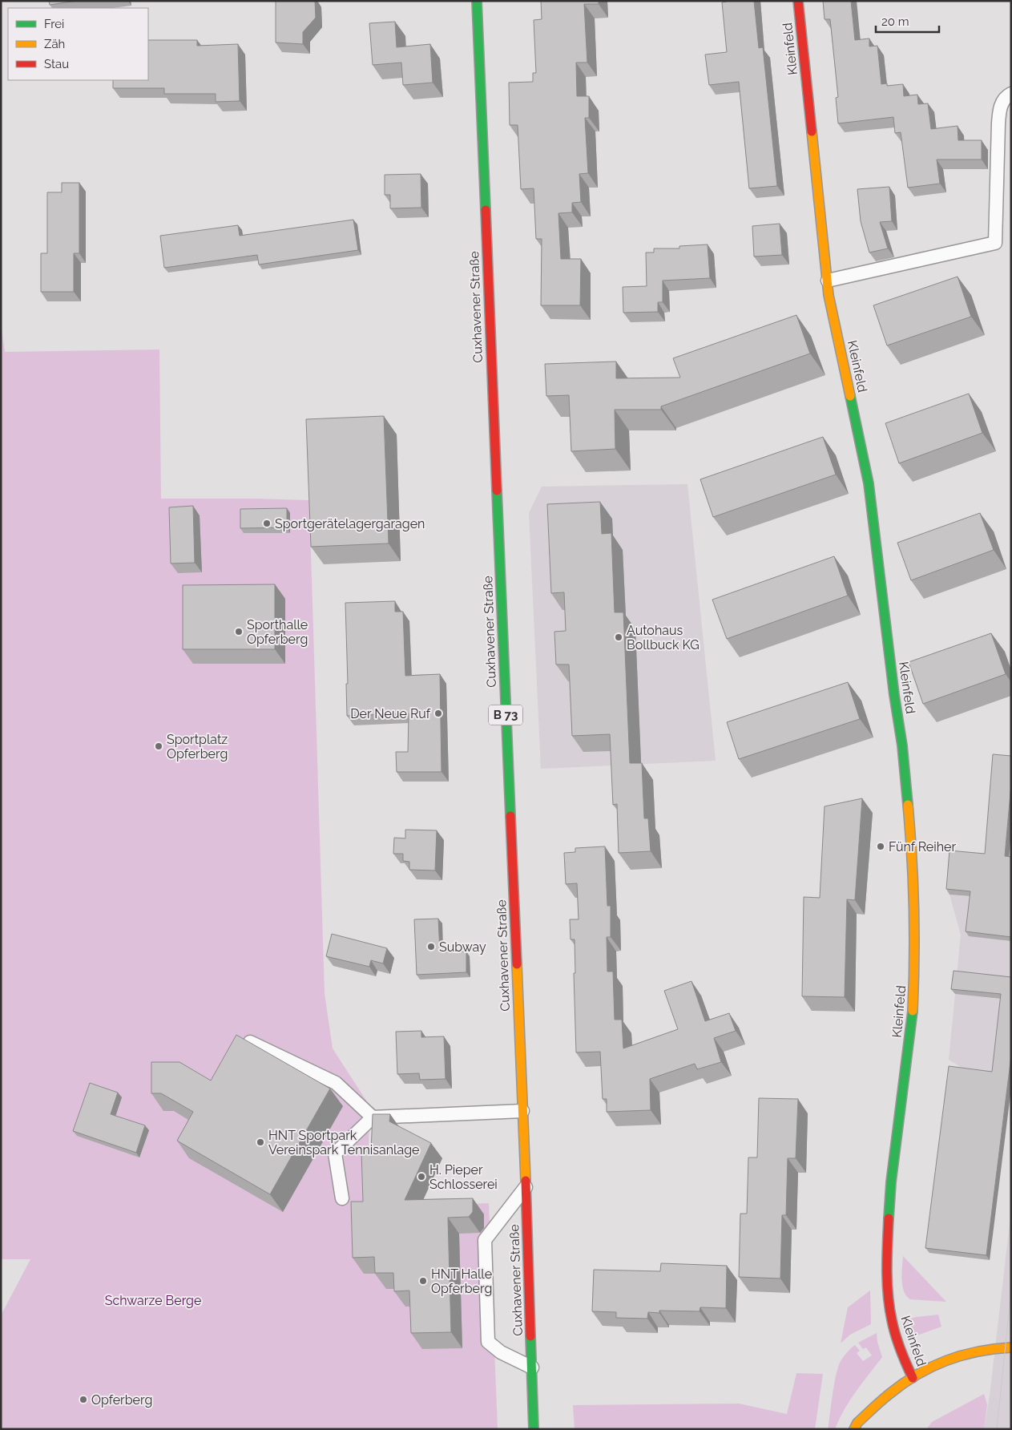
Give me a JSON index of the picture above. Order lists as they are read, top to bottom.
{
  "streets": {
    "street": ["Kleinfeld", "Cuxhavener Straße", "B 73"]
  },
  "parks": ["Schwarze Berge"],
  "places": [
    "Sportgerätelagergaragen",
    "Sporthalle Opferberg",
    "Autohaus Bollbuck KG",
    "Der Neue Ruf",
    "Sportplatz Opferberg",
    "Fünf Reiher",
    "Subway",
    "HNT Sportpark Vereinspark Tennisanlage",
    "H. Pieper Schlosserei",
    "HNT Halle Opferberg",
    "Opferberg"
  ],
  "legend": ["Frei", "Zäh", "Stau"],
  "scale_bar": "20 m"
}
